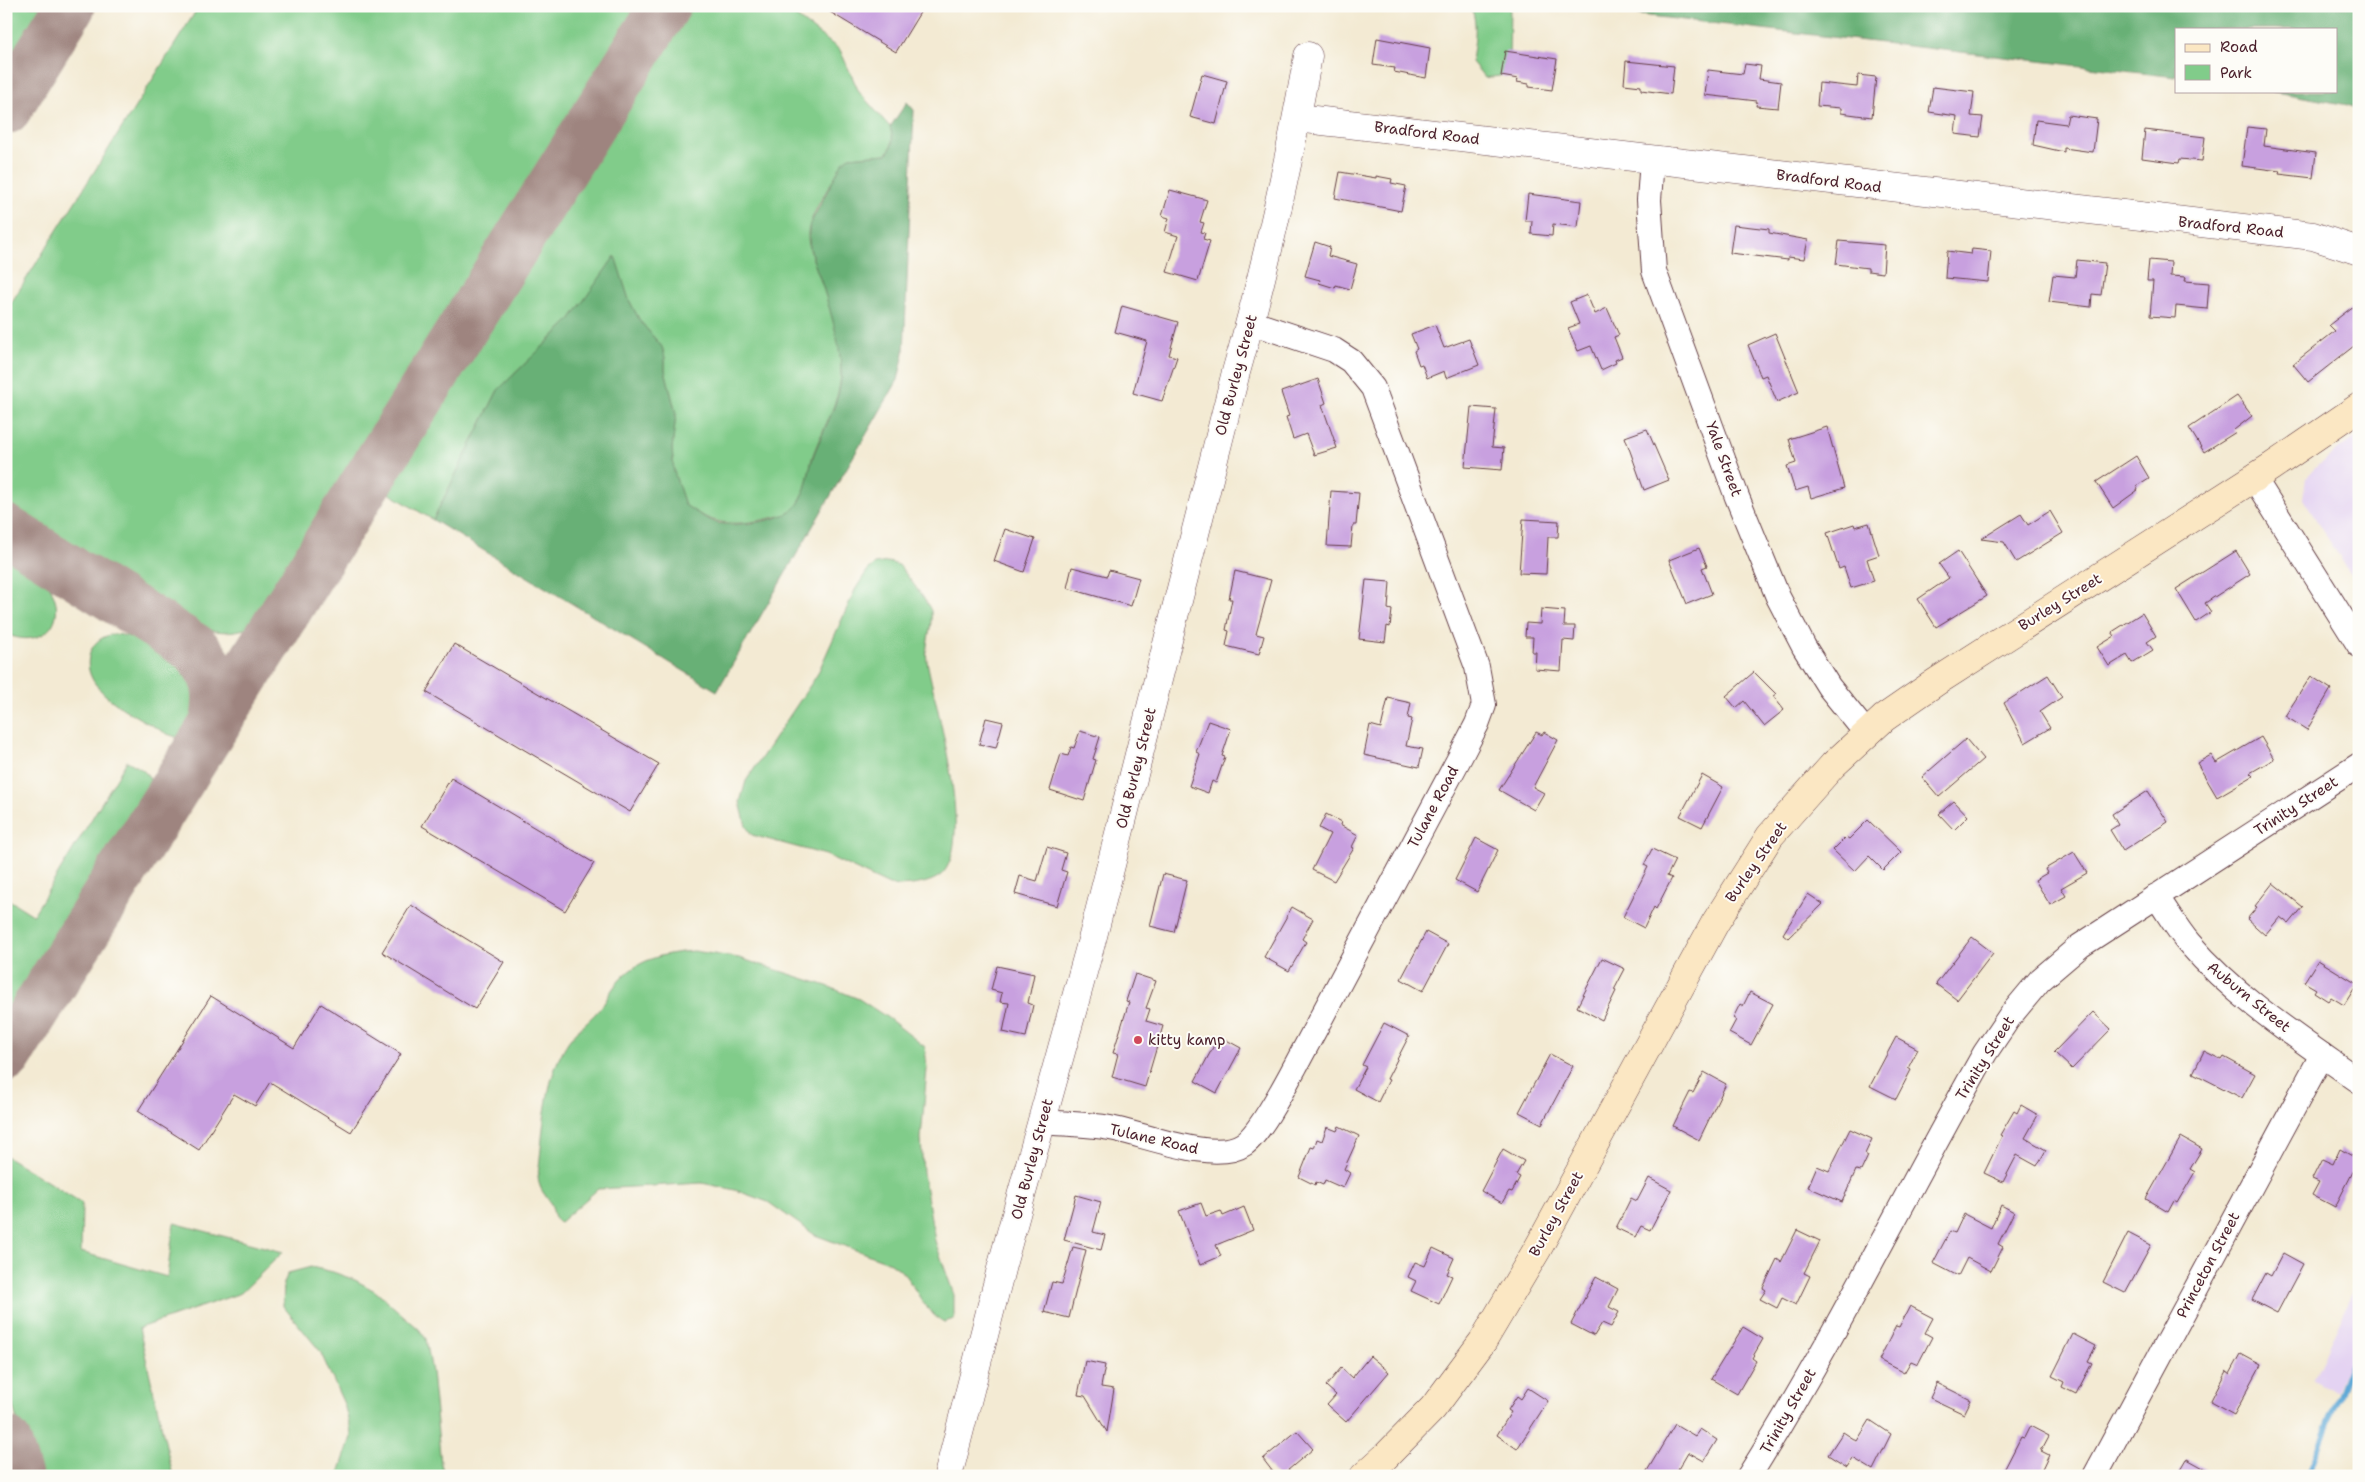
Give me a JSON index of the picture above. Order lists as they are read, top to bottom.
{
  "streets": {
    "main road": ["Burley Street"],
    "street": [
      "Bradford Road",
      "Old Burley Street",
      "Yale Street",
      "Trinity Street",
      "Tulane Road",
      "Auburn Street",
      "Princeton Street"
    ]
  },
  "crossings": [
    ["Bradford Road", "Old Burley Street"],
    ["Bradford Road", "Yale Street"],
    ["Old Burley Street", "Tulane Road"],
    ["Yale Street", "Burley Street"],
    ["Trinity Street", "Auburn Street"],
    ["Auburn Street", "Princeton Street"]
  ],
  "places": ["kitty kamp"],
  "legend": ["Road", "Park"]
}
